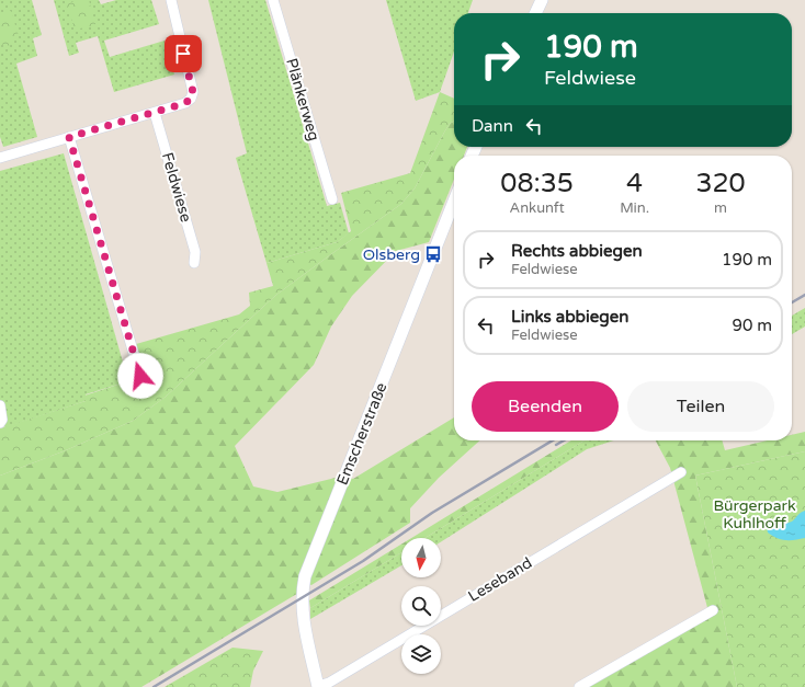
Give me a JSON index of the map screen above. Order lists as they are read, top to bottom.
{
  "streets": {
    "street": [
      "Plänkerweg",
      "Feldwiese",
      "Emscherstraße",
      "Leseband"
    ]
  },
  "crossings": [
    ["Emscherstraße", "Leseband"]
  ],
  "parks": ["Bürgerpark Kuhlhoff"],
  "places": {
    "bus stop": ["Olsberg"]
  },
  "north": "bottom",
  "page": {
    "turn": ["190 m", "Feldwiese"],
    "then": "Dann",
    "eta": [
      "08:35",
      "Ankunft",
      "4",
      "Min.",
      "320",
      "m"
    ],
    "list": [
      {
        "name": "Rechts abbiegen",
        "note": "Feldwiese",
        "value": "190 m"
      },
      {
        "name": "Links abbiegen",
        "note": "Feldwiese",
        "value": "90 m"
      }
    ],
    "buttons": ["Beenden", "Teilen"]
  }
}
